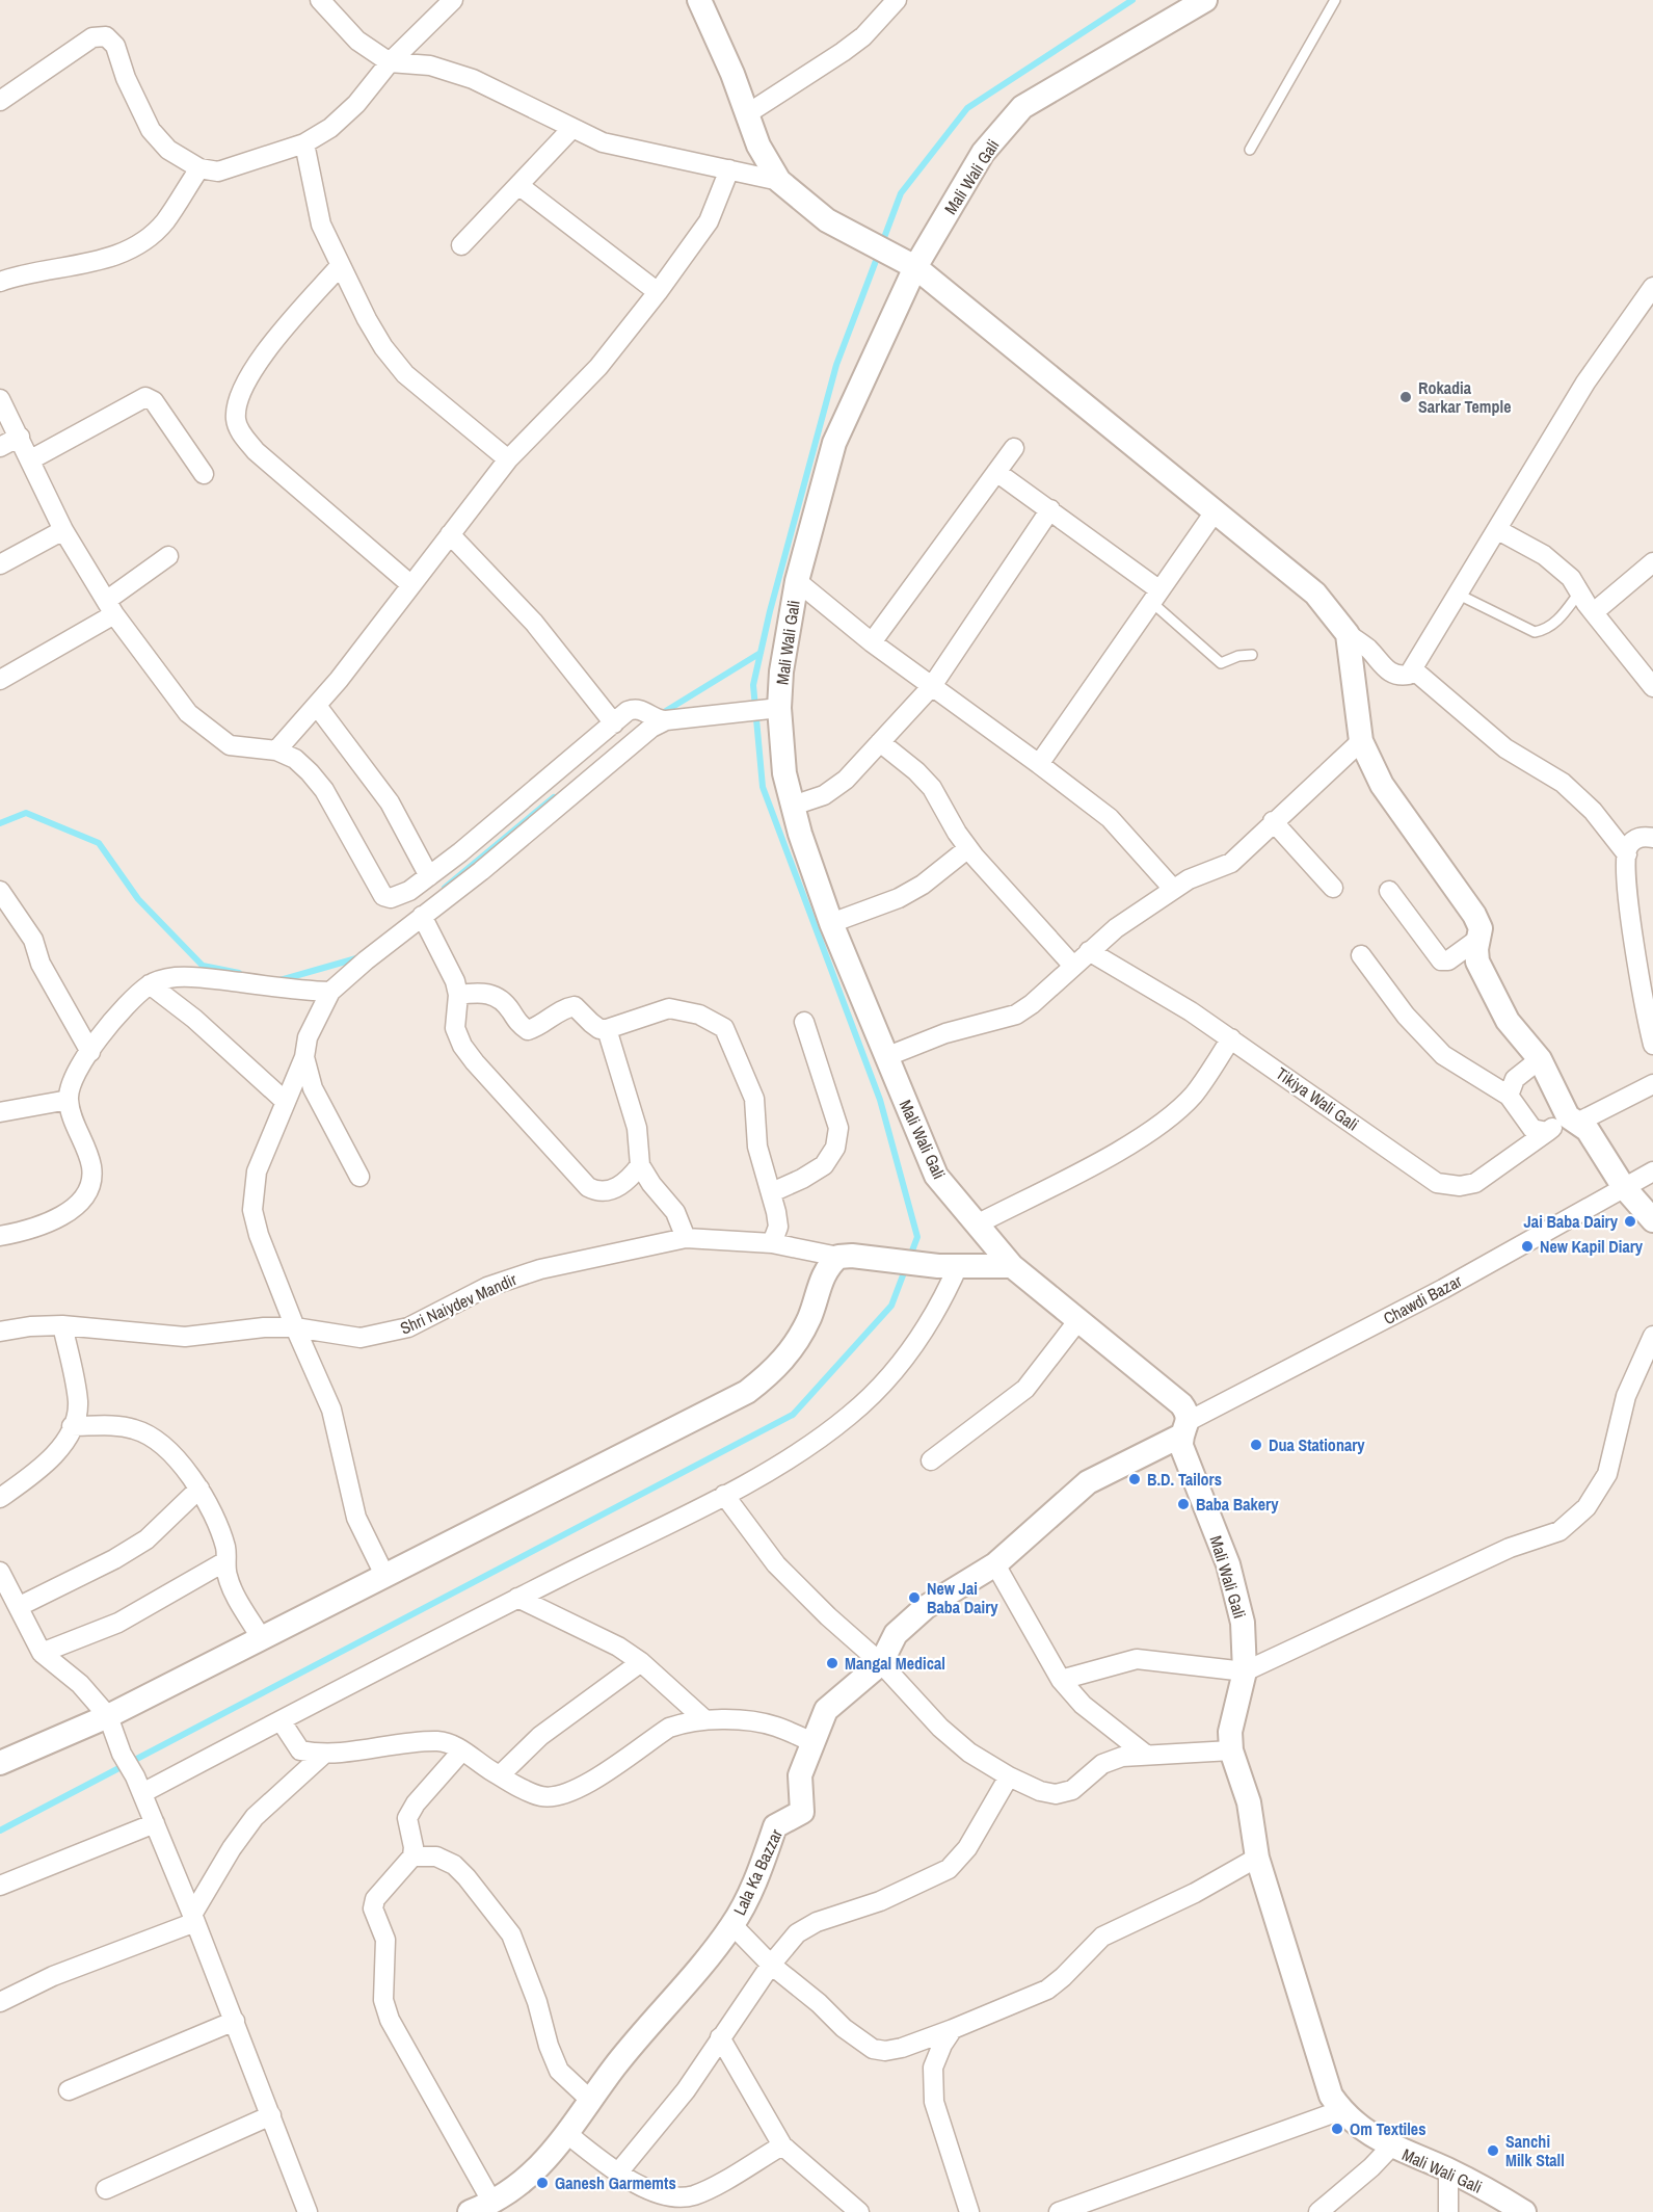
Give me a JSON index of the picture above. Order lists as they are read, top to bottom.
{
  "streets": {
    "street": [
      "Mali Wali Gali",
      "Tikiya Wali Gali",
      "Chawdi Bazar",
      "Shri Naiydev Mandir",
      "Lala Ka Bazzar"
    ]
  },
  "crossings": [
    ["Mali Wali Gali", "Chawdi Bazar"],
    ["Mali Wali Gali", "Lala Ka Bazzar"],
    ["Chawdi Bazar", "Lala Ka Bazzar"]
  ],
  "places": [
    "Rokadia Sarkar Temple",
    "Jai Baba Dairy",
    "New Kapil Diary",
    "Dua Stationary",
    "B.D. Tailors",
    "Baba Bakery",
    "New Jai Baba Dairy",
    "Mangal Medical",
    "Om Textiles",
    "Sanchi Milk Stall",
    "Ganesh Garmemts"
  ]
}
